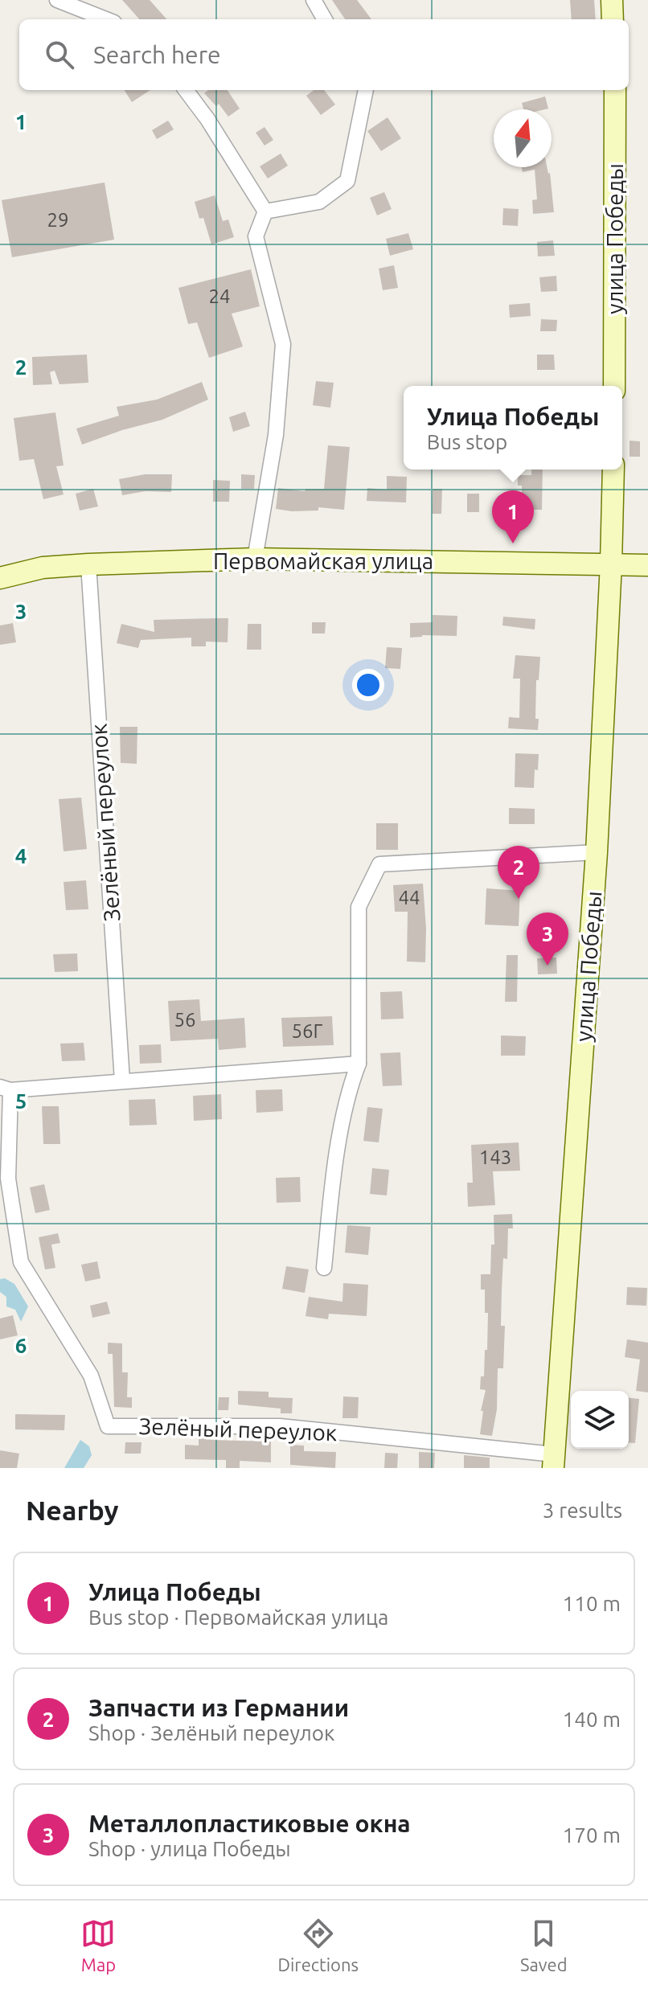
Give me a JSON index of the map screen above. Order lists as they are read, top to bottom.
{
  "streets": {
    "street": ["улица Победы", "Первомайская улица", "Зелёный переулок"]
  },
  "crossings": [
    ["улица Победы", "Первомайская улица"],
    ["улица Победы", "Зелёный переулок"],
    ["Первомайская улица", "Зелёный переулок"]
  ],
  "house_numbers": [
    "29",
    "24",
    "44",
    "56",
    "56Г",
    "143"
  ],
  "north": "top",
  "page": {
    "search": "Search here",
    "popup": ["Улица Победы", "Bus stop"],
    "pins": ["1", "2", "3"],
    "heading": ["Nearby", "3 results"],
    "list": [
      {
        "mark": "1",
        "name": "Улица Победы",
        "note": "Bus stop · Первомайская улица",
        "value": "110 m"
      },
      {
        "mark": "2",
        "name": "Запчасти из Германии",
        "note": "Shop · Зелёный переулок",
        "value": "140 m"
      },
      {
        "mark": "3",
        "name": "Металлопластиковые окна",
        "note": "Shop · улица Победы",
        "value": "170 m"
      }
    ],
    "nav": ["Map", "Directions", "Saved"]
  },
  "grid": {
    "rows": [
      "1",
      "2",
      "3",
      "4",
      "5",
      "6"
    ]
  }
}
